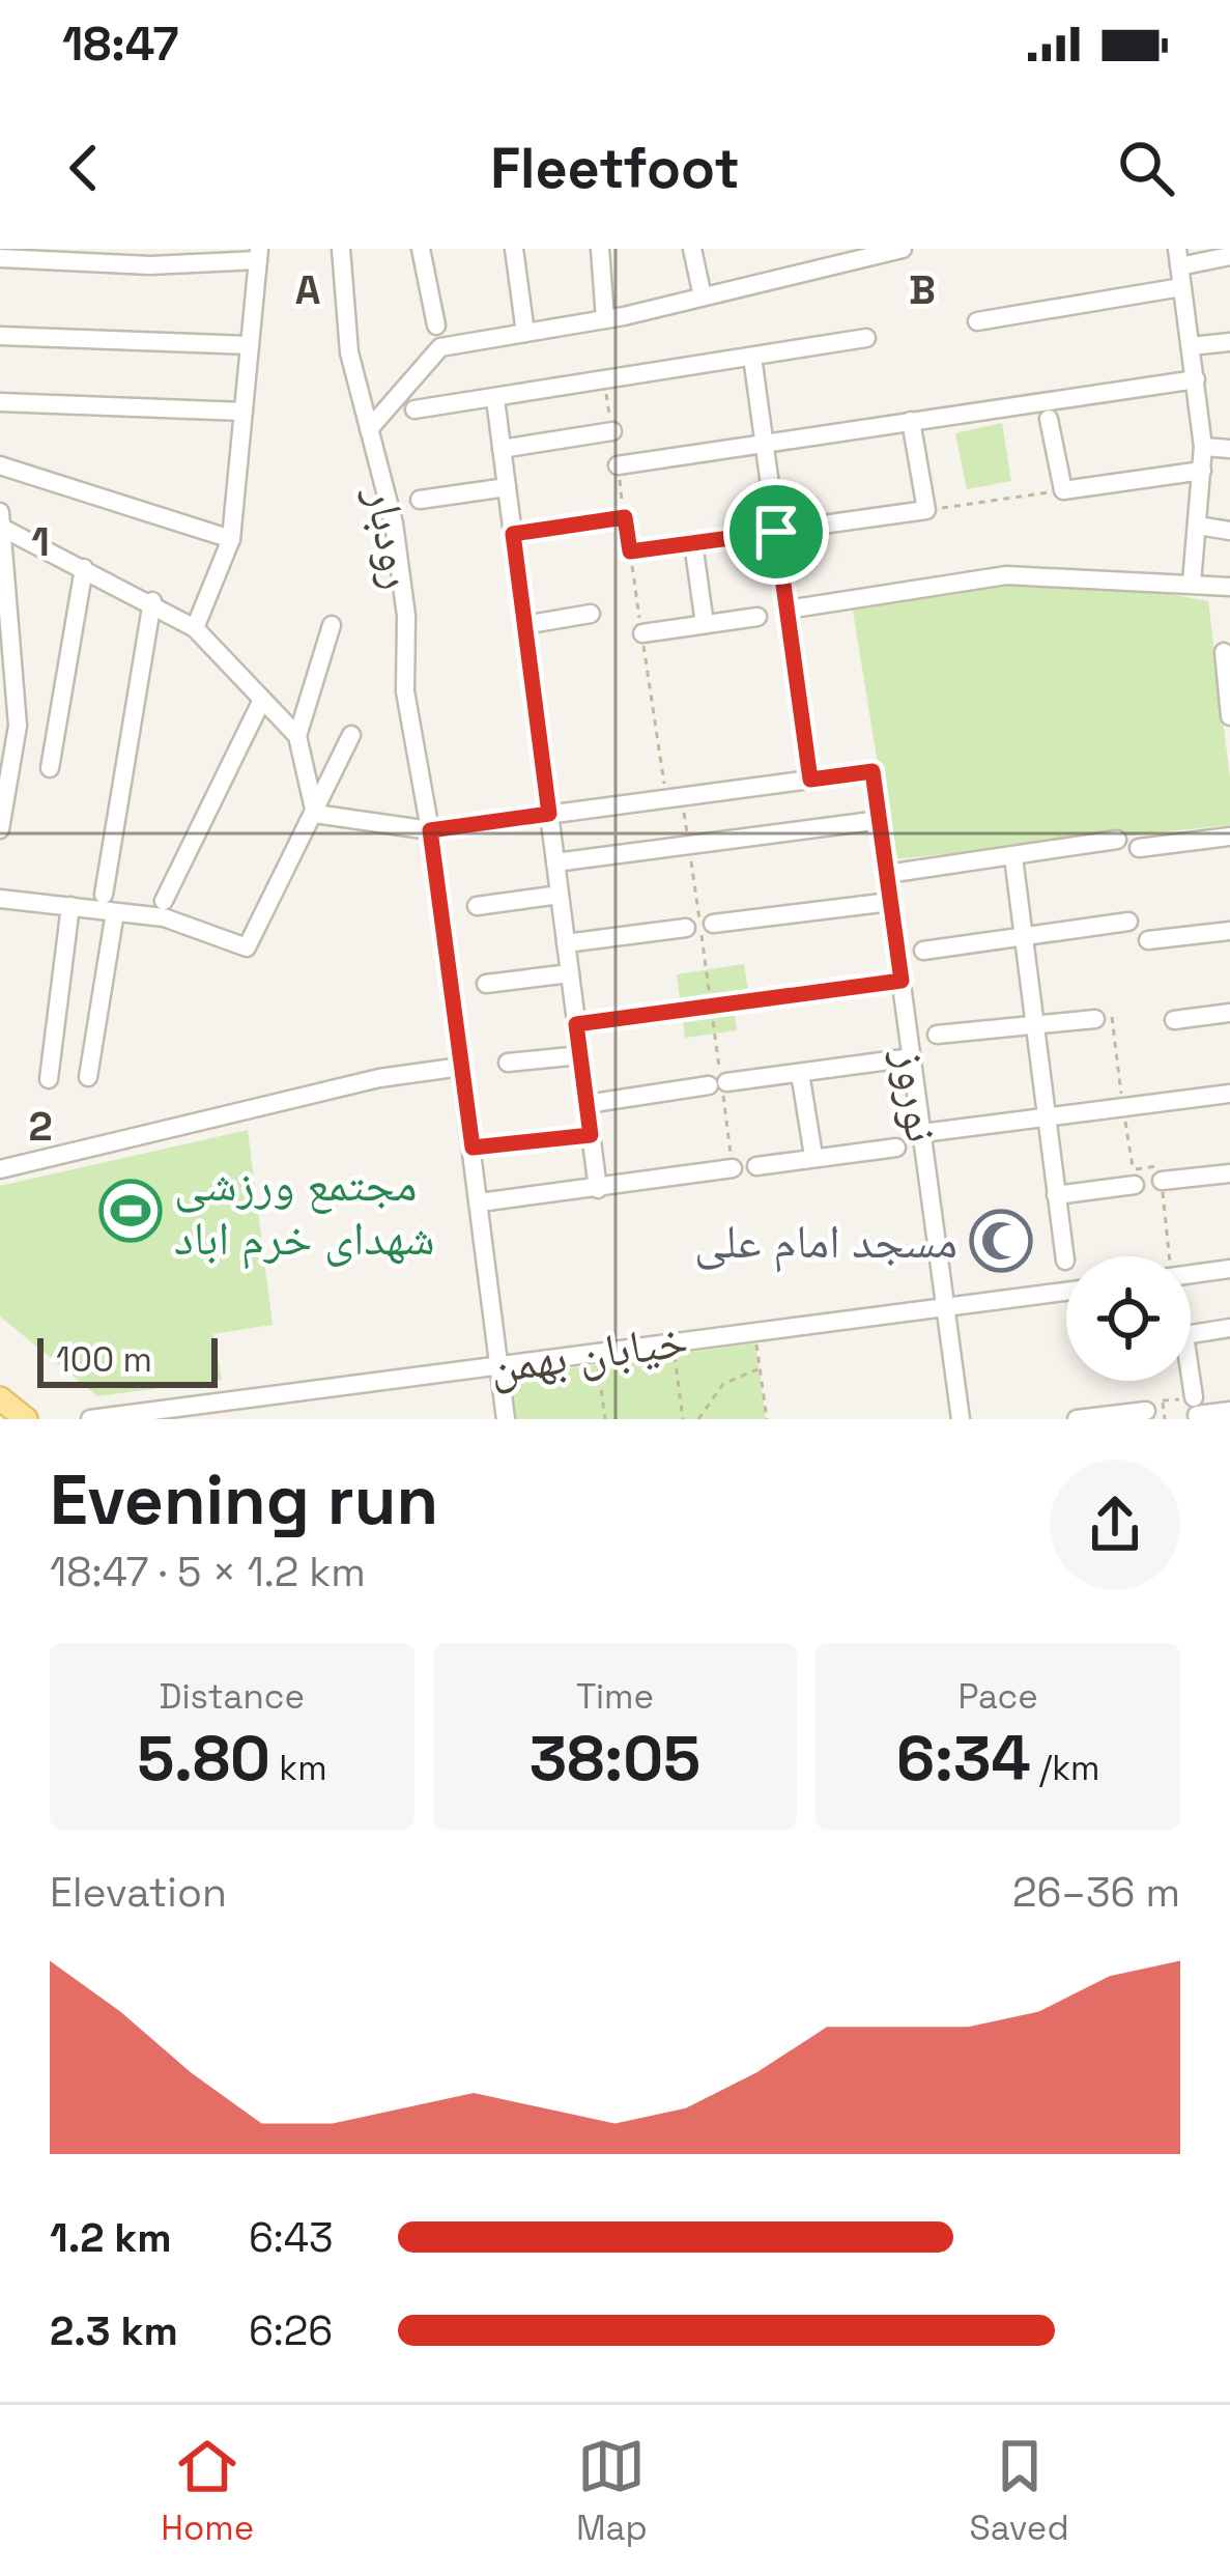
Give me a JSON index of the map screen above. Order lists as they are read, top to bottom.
{
  "streets": {
    "street": ["رودبار", "نوروز", "خیابان بهمن"]
  },
  "crossings": [
    ["رودبار", "خیابان بهمن"],
    ["نوروز", "خیابان بهمن"]
  ],
  "places": {
    "sports": ["مجتمع ورزشی شهدای خرم اباد"],
    "mosque": ["مسجد امام علی"]
  },
  "scale_bar": "100 m",
  "page": {
    "status": "18:47",
    "header": "Fleetfoot",
    "scale": "100 m",
    "heading": ["Evening run", "18:47 · 5 × 1.2 km"],
    "stats": [
      ["Distance", "5.80 km"],
      ["Time", "38:05"],
      ["Pace", "6:34 /km"]
    ],
    "chart": ["Elevation", "26–36 m"],
    "list": [
      {
        "name": "1.2 km",
        "note": "6:43"
      },
      {
        "name": "2.3 km",
        "note": "6:26"
      }
    ],
    "tabs": ["Home", "Map", "Saved"]
  },
  "grid": {
    "columns": ["A", "B"],
    "rows": ["1", "2"]
  }
}
